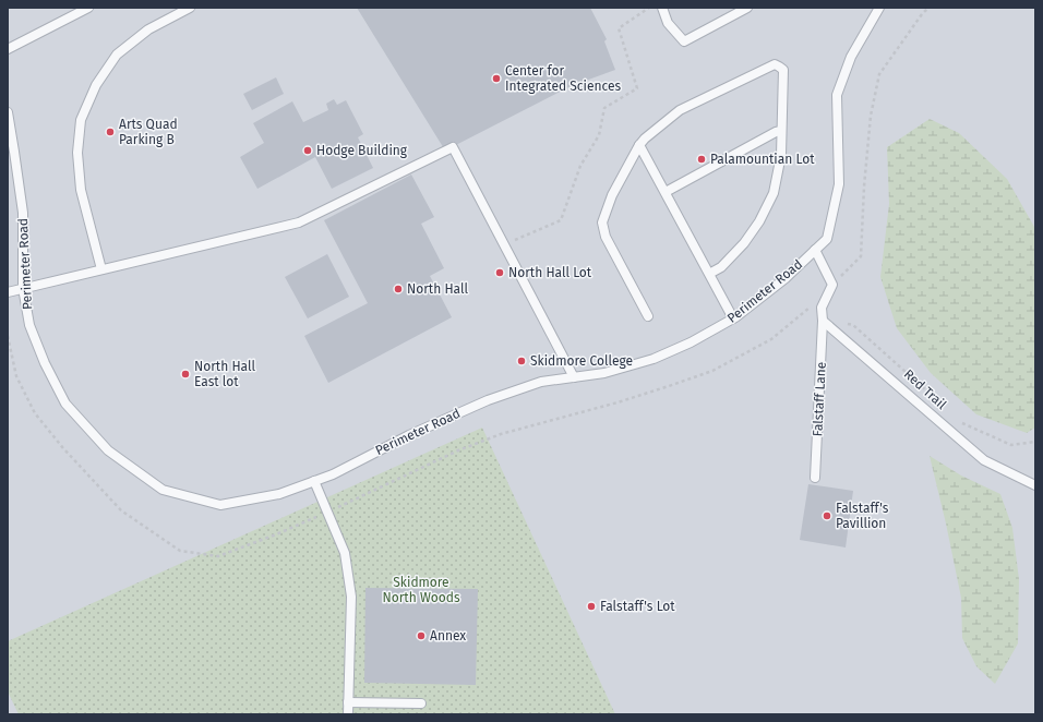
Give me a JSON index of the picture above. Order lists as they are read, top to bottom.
{
  "streets": {
    "lane": ["Perimeter Road", "Falstaff Lane"],
    "path": ["Red Trail"]
  },
  "parks": ["Skidmore North Woods"],
  "places": [
    "Center for Integrated Sciences",
    "Arts Quad Parking B",
    "Hodge Building",
    "Palamountian Lot",
    "North Hall Lot",
    "North Hall",
    "Skidmore College",
    "North Hall East lot",
    "Falstaff's Pavillion",
    "Falstaff's Lot",
    "Annex"
  ]
}
